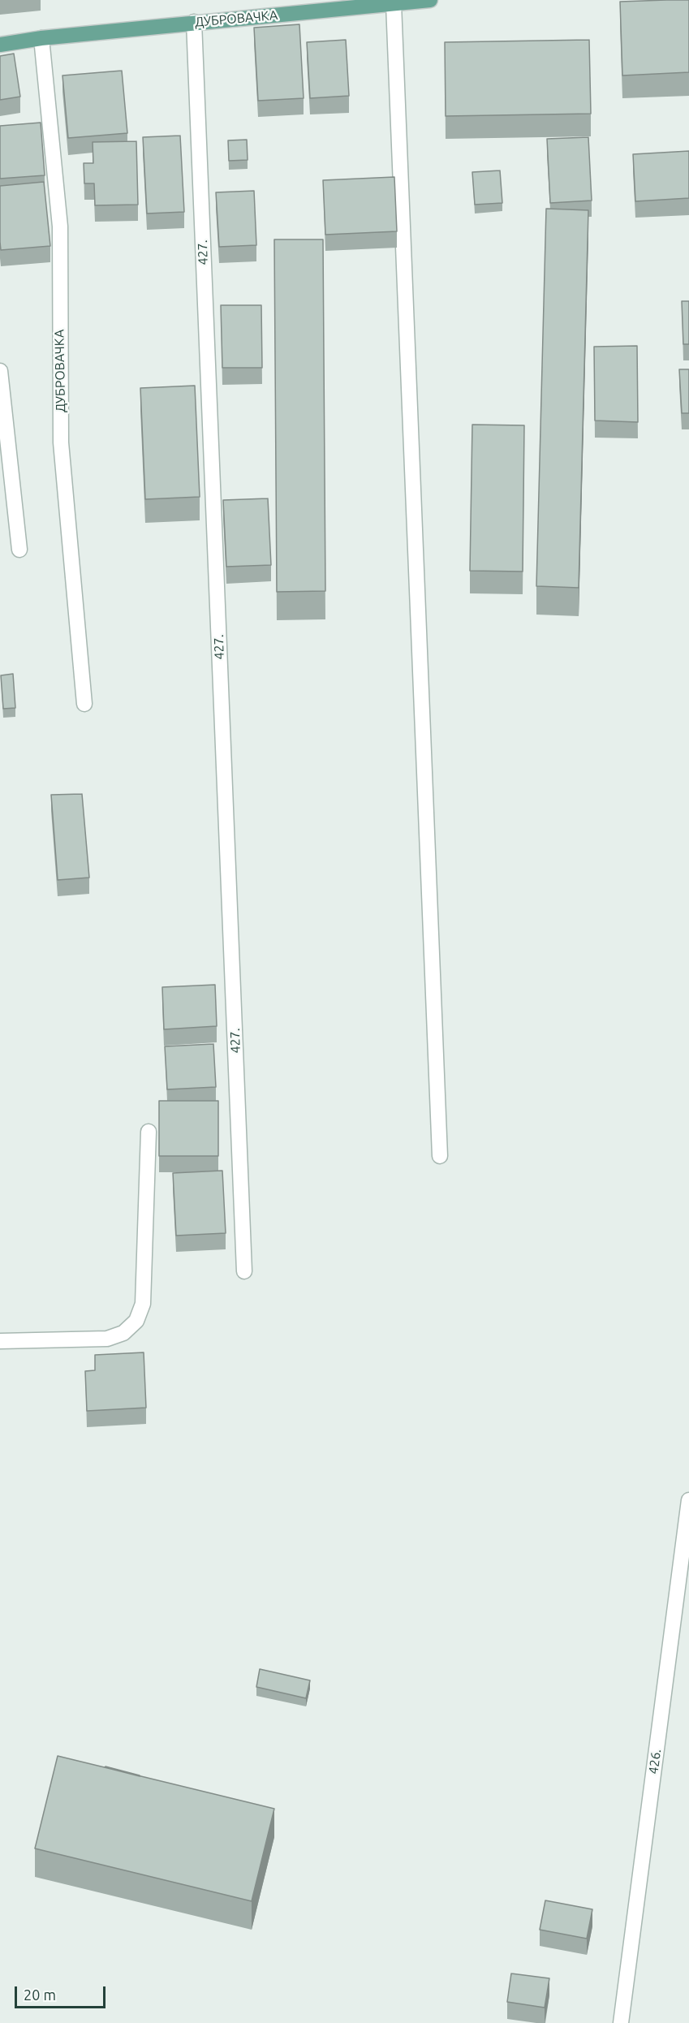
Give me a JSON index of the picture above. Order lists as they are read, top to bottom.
{
  "streets": {
    "main road": ["ДУБРОВАЧКА"],
    "street": ["427.", "426."]
  },
  "crossings": [
    ["ДУБРОВАЧКА", "427."]
  ],
  "scale_bar": "20 m"
}
